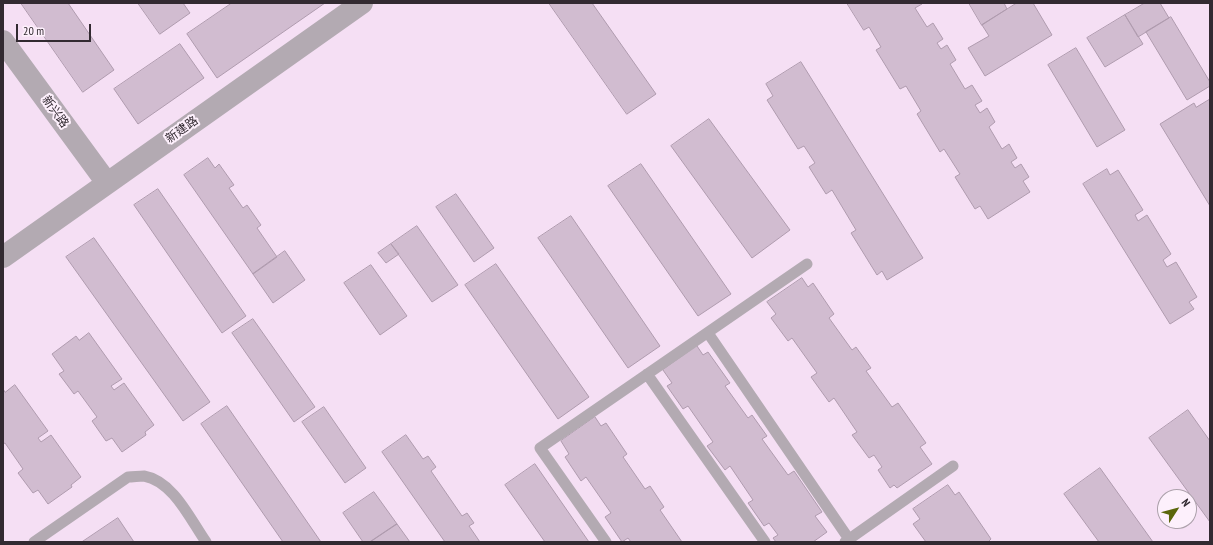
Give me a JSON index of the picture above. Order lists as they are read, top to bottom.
{
  "streets": {
    "street": ["新兴路", "新建路"]
  },
  "crossings": [
    ["新兴路", "新建路"]
  ],
  "scale_bar": "20 m",
  "north": "top right"
}
